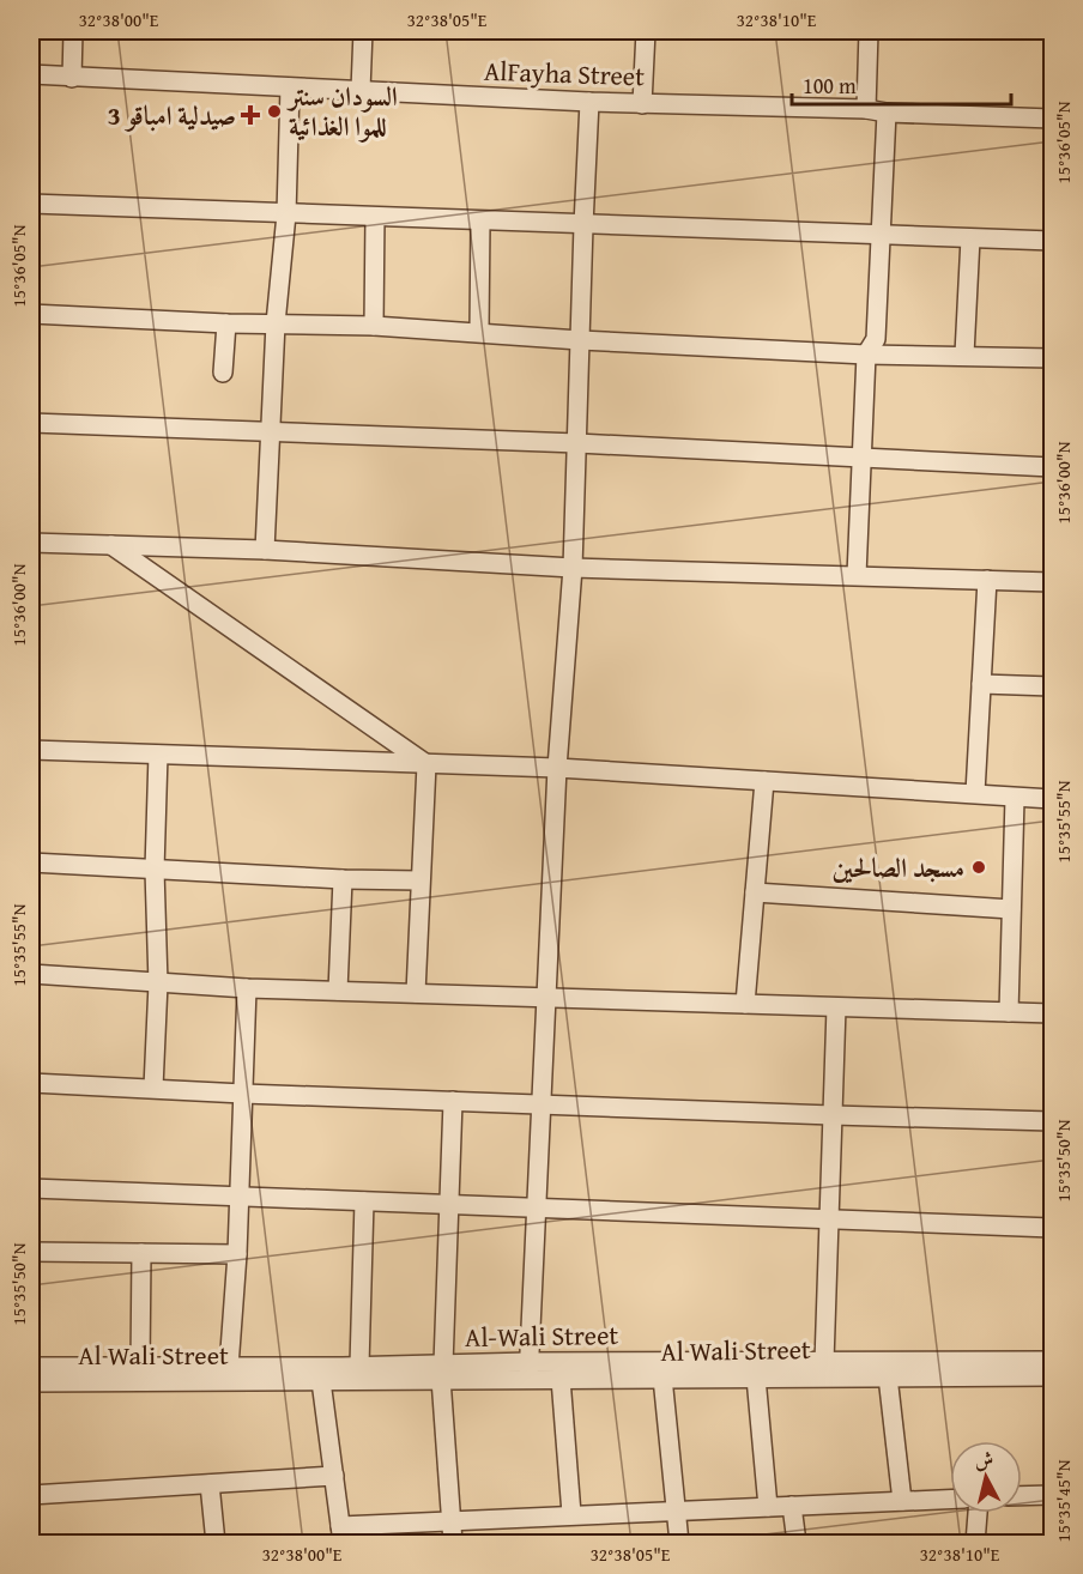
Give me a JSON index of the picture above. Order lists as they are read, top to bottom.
{
  "streets": {
    "street": ["AlFayha Street", "Al-Wali Street", "Al Wali Street"]
  },
  "crossings": [
    ["Al-Wali Street", "Al Wali Street"]
  ],
  "places": {
    "other": ["السودان سنتر للموا الغذائية", "مسجد الصالحين"],
    "health": ["صيدلية امباقو 3"]
  },
  "scale_bar": "100 m",
  "north": "top",
  "coordinates": [
    "32°38'00\"E",
    "32°38'05\"E",
    "32°38'10\"E",
    "15°36'05\"N",
    "15°36'00\"N",
    "15°35'55\"N",
    "15°35'50\"N",
    "15°35'45\"N"
  ]
}
